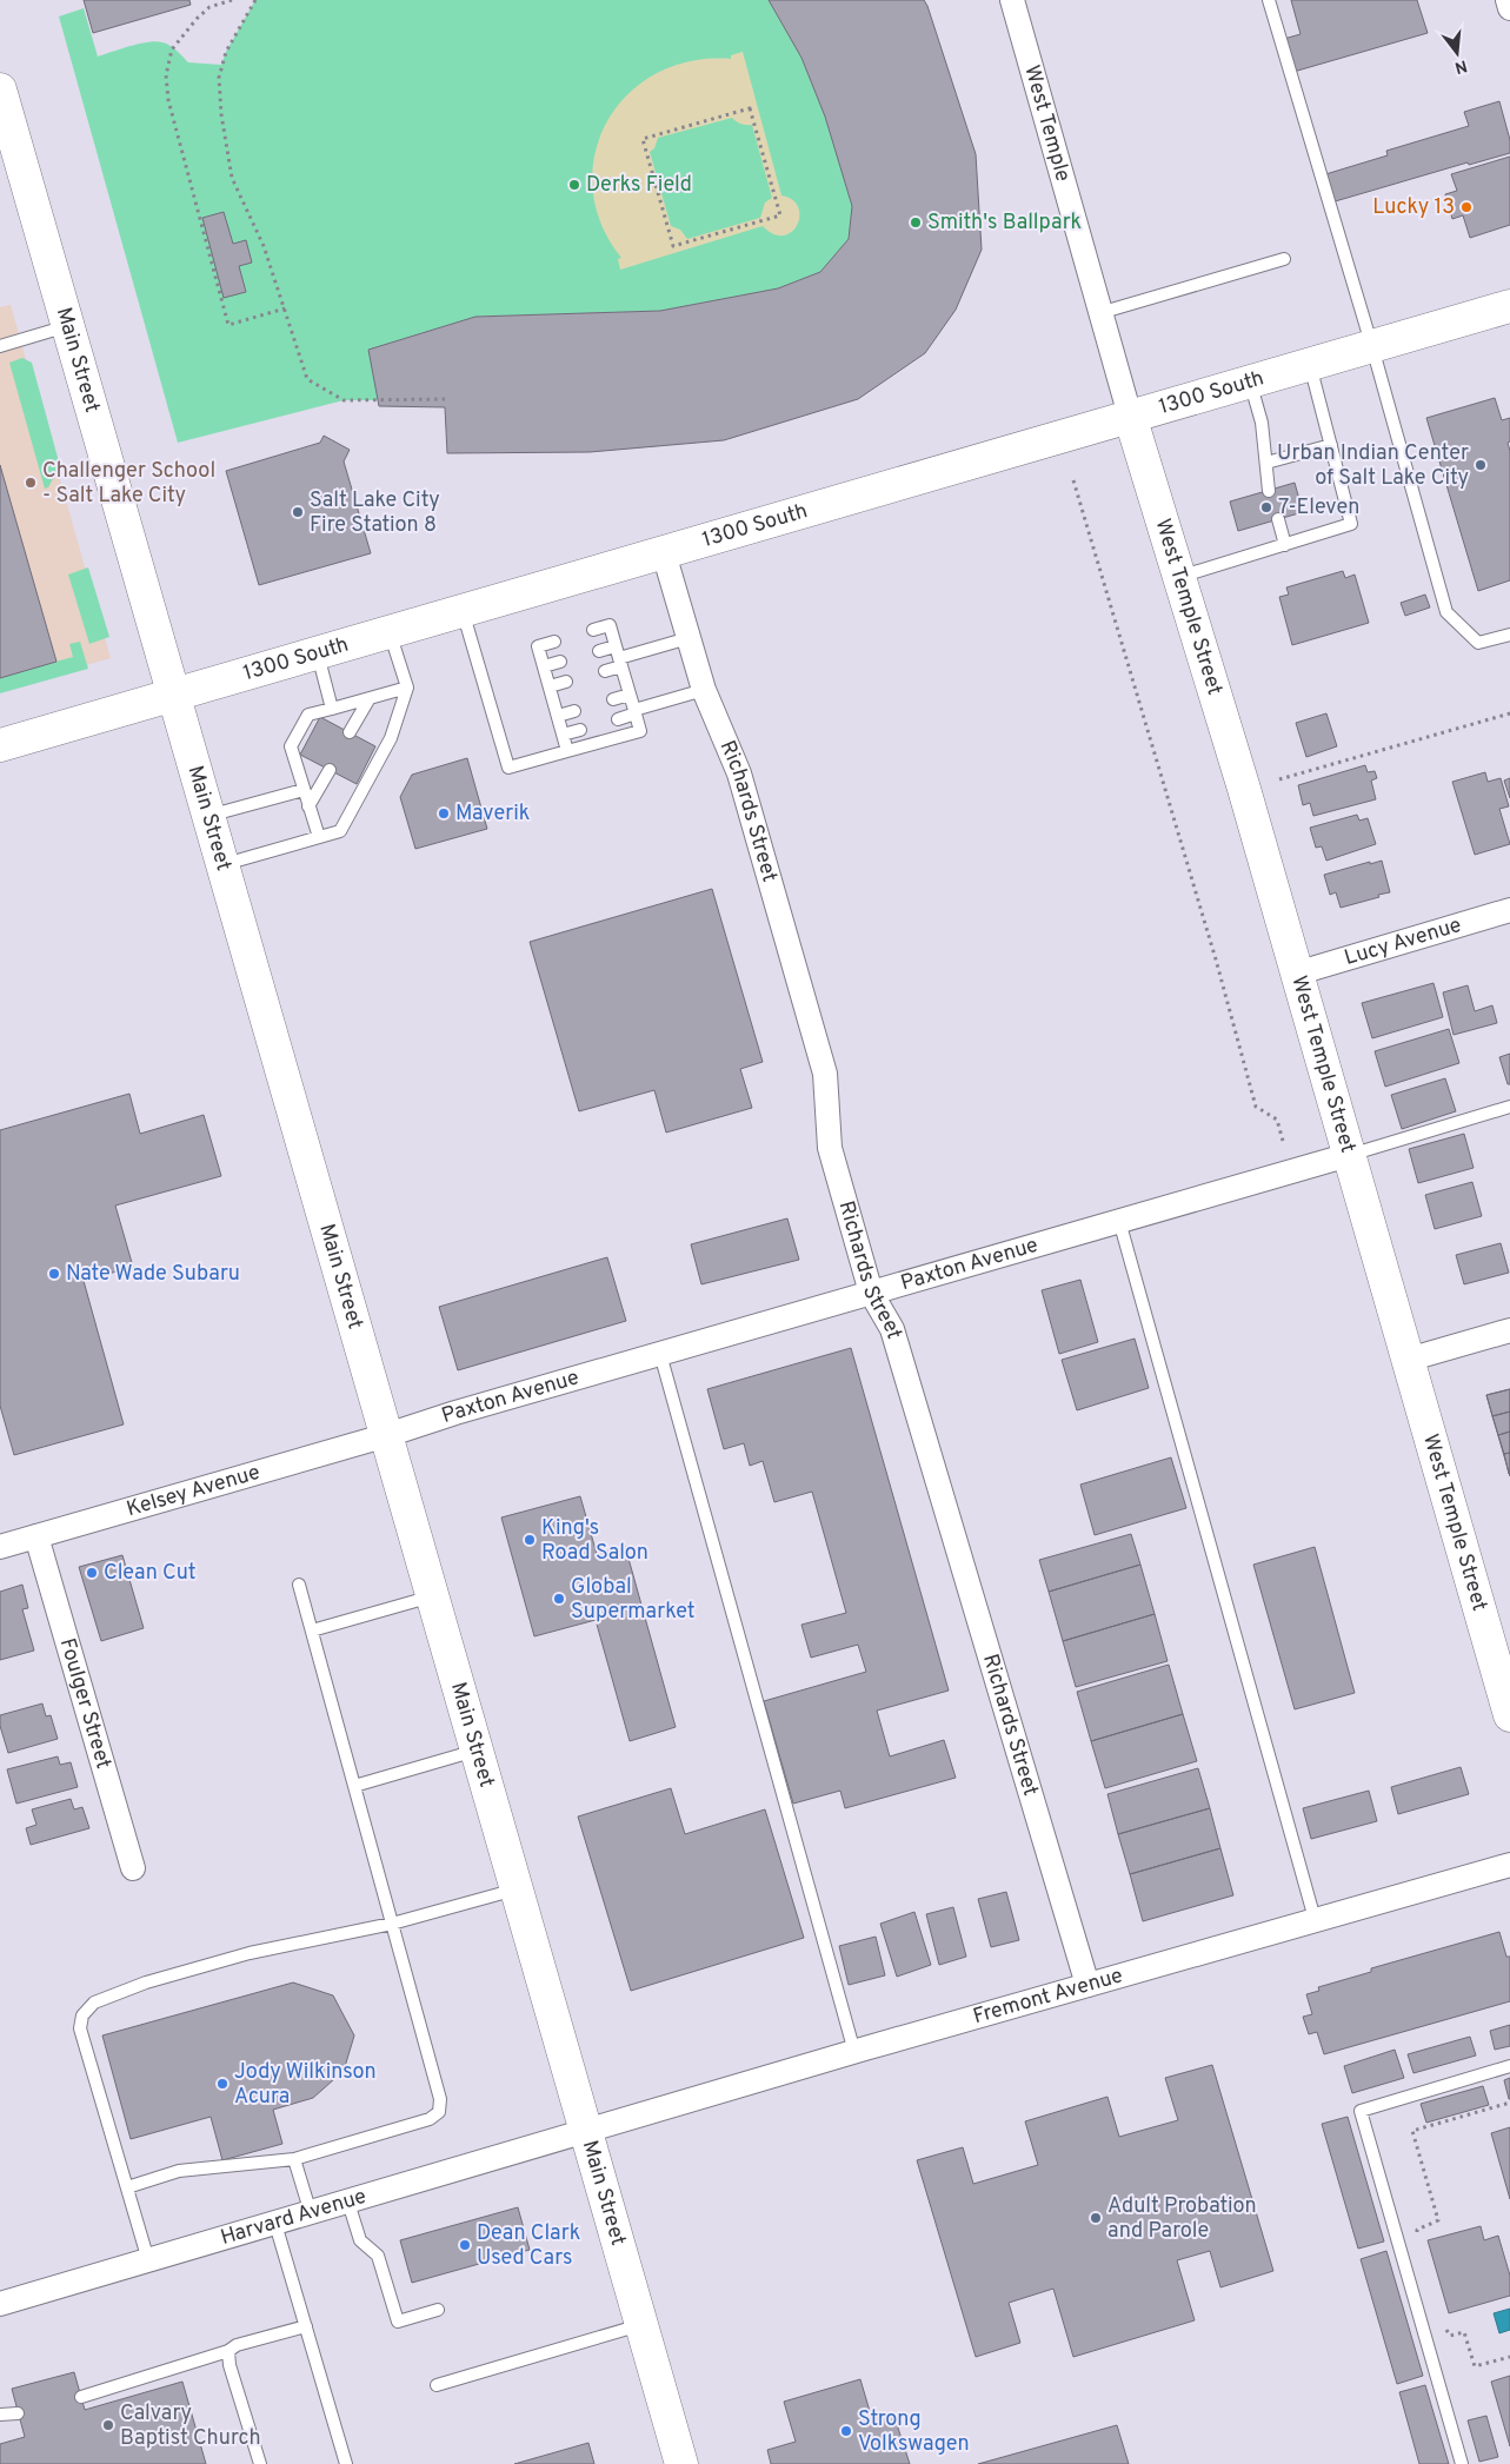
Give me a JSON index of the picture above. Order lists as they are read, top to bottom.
{
  "streets": {
    "street": [
      "West Temple",
      "Main Street",
      "1300 South",
      "West Temple Street",
      "Richards Street",
      "Lucy Avenue",
      "Paxton Avenue",
      "Kelsey Avenue",
      "Foulger Street",
      "Fremont Avenue",
      "Harvard Avenue"
    ]
  },
  "crossings": [
    ["West Temple", "1300 South"],
    ["West Temple", "West Temple Street"],
    ["Main Street", "1300 South"],
    ["Main Street", "Paxton Avenue"],
    ["Main Street", "Kelsey Avenue"],
    ["Main Street", "Fremont Avenue"],
    ["Main Street", "Harvard Avenue"],
    ["1300 South", "West Temple Street"],
    ["1300 South", "Richards Street"],
    ["West Temple Street", "Lucy Avenue"],
    ["West Temple Street", "Paxton Avenue"],
    ["Richards Street", "Paxton Avenue"],
    ["Richards Street", "Fremont Avenue"],
    ["Paxton Avenue", "Kelsey Avenue"],
    ["Kelsey Avenue", "Foulger Street"],
    ["Fremont Avenue", "Harvard Avenue"]
  ],
  "places": [
    "Derks Field",
    "Lucky 13",
    "Smith's Ballpark",
    "Urban Indian Center of Salt Lake City",
    "Challenger School - Salt Lake City",
    "7-Eleven",
    "Salt Lake City Fire Station 8",
    "Maverik",
    "Nate Wade Subaru",
    "King's Road Salon",
    "Clean Cut",
    "Global Supermarket",
    "Jody Wilkinson Acura",
    "Adult Probation and Parole",
    "Dean Clark Used Cars",
    "Calvary Baptist Church",
    "Strong Volkswagen"
  ],
  "north": "bottom"
}
